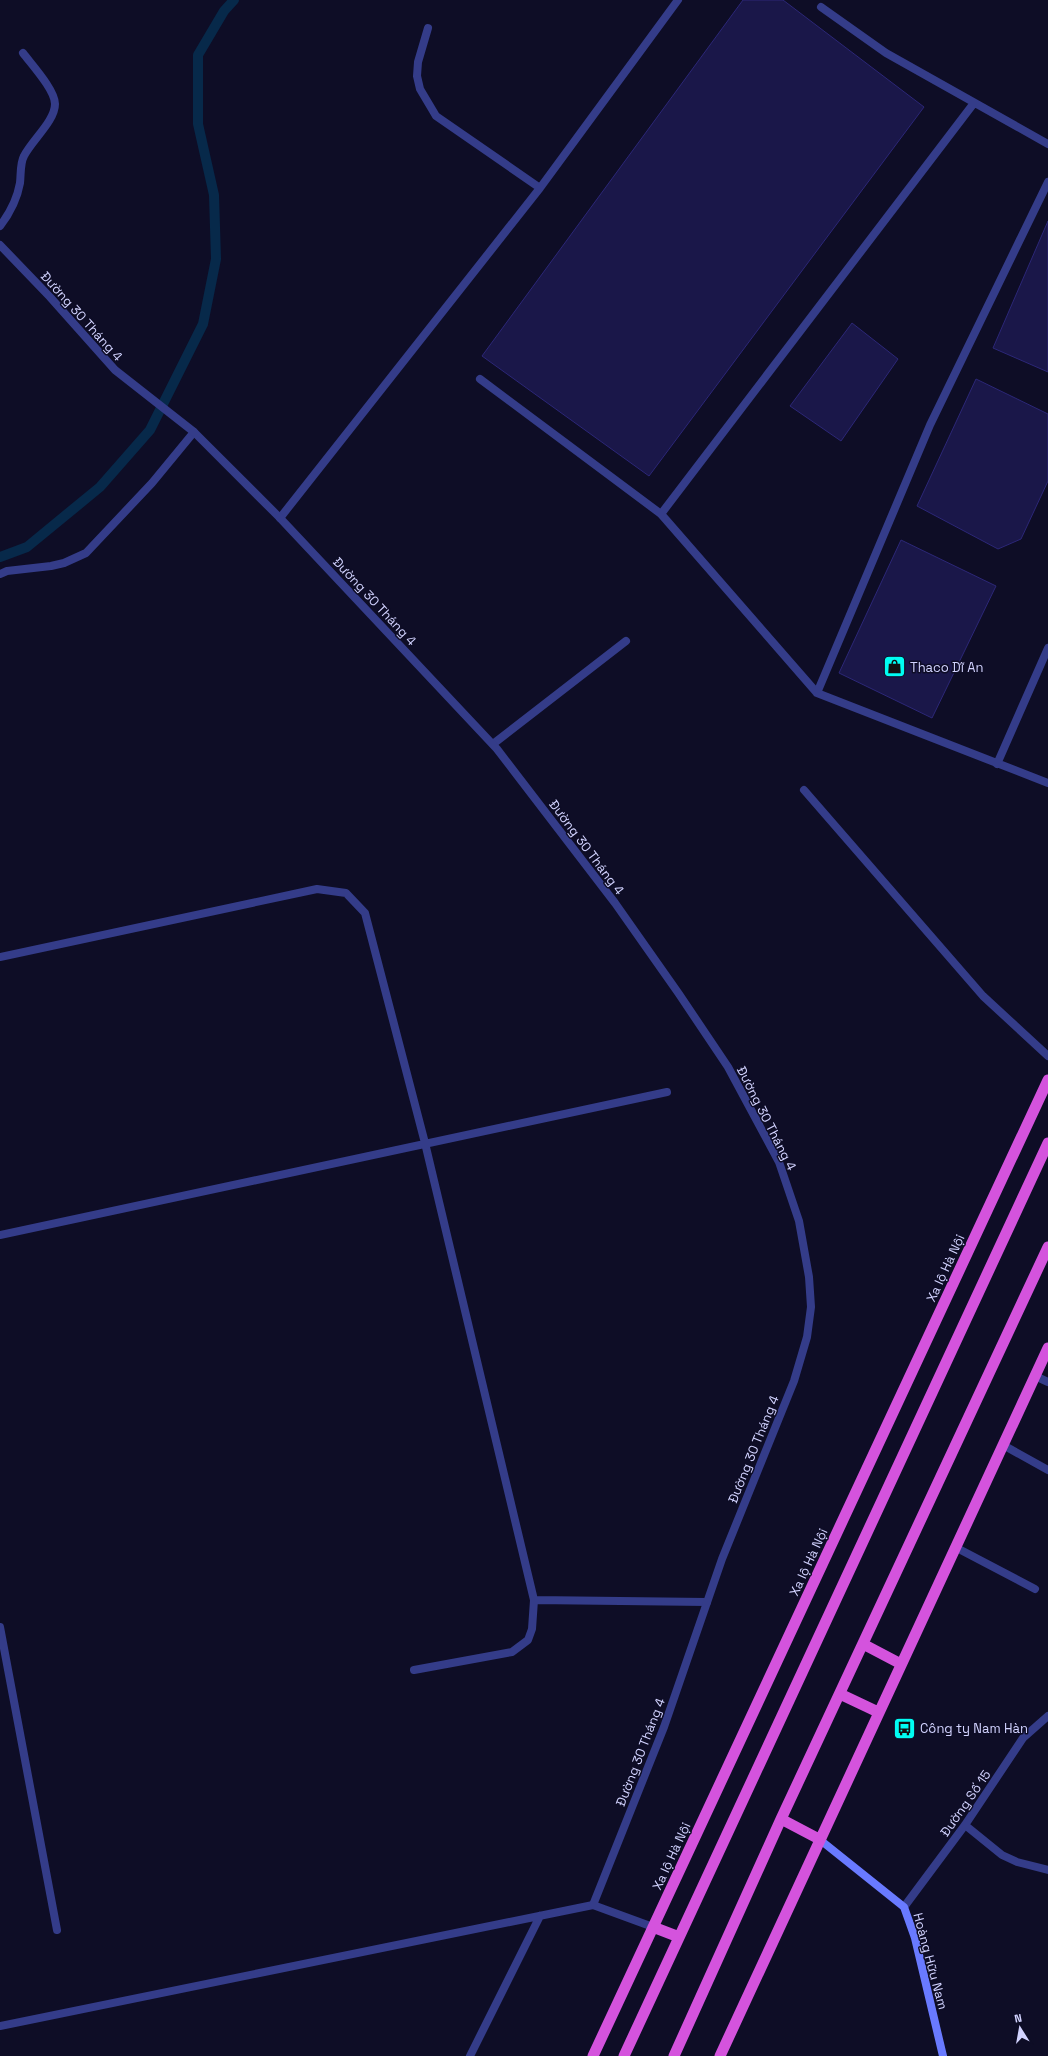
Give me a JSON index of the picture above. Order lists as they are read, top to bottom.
{
  "streets": {
    "highway": ["Xa lộ Hà Nội"],
    "main road": ["Hoàng Hữu Nam"],
    "street": ["Đường 30 Tháng 4", "Đường Số 15"]
  },
  "crossings": [
    ["Đường Số 15", "Hoàng Hữu Nam"]
  ],
  "places": {
    "shop": ["Thaco Dĩ An"],
    "bus stop": ["Công ty Nam Hàn"]
  },
  "north": "top"
}
